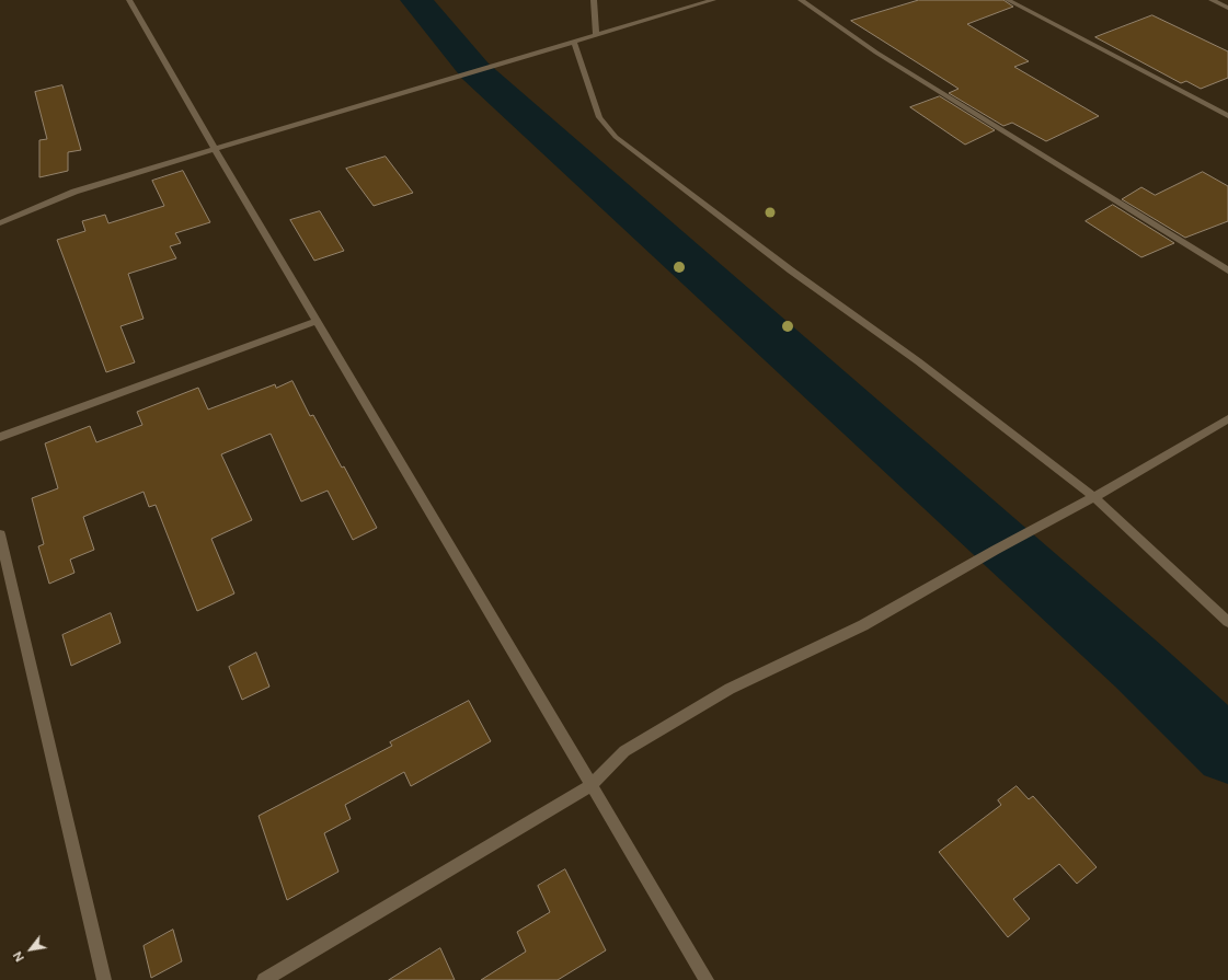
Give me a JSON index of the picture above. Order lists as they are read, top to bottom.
{
  "north": "bottom left"
}
